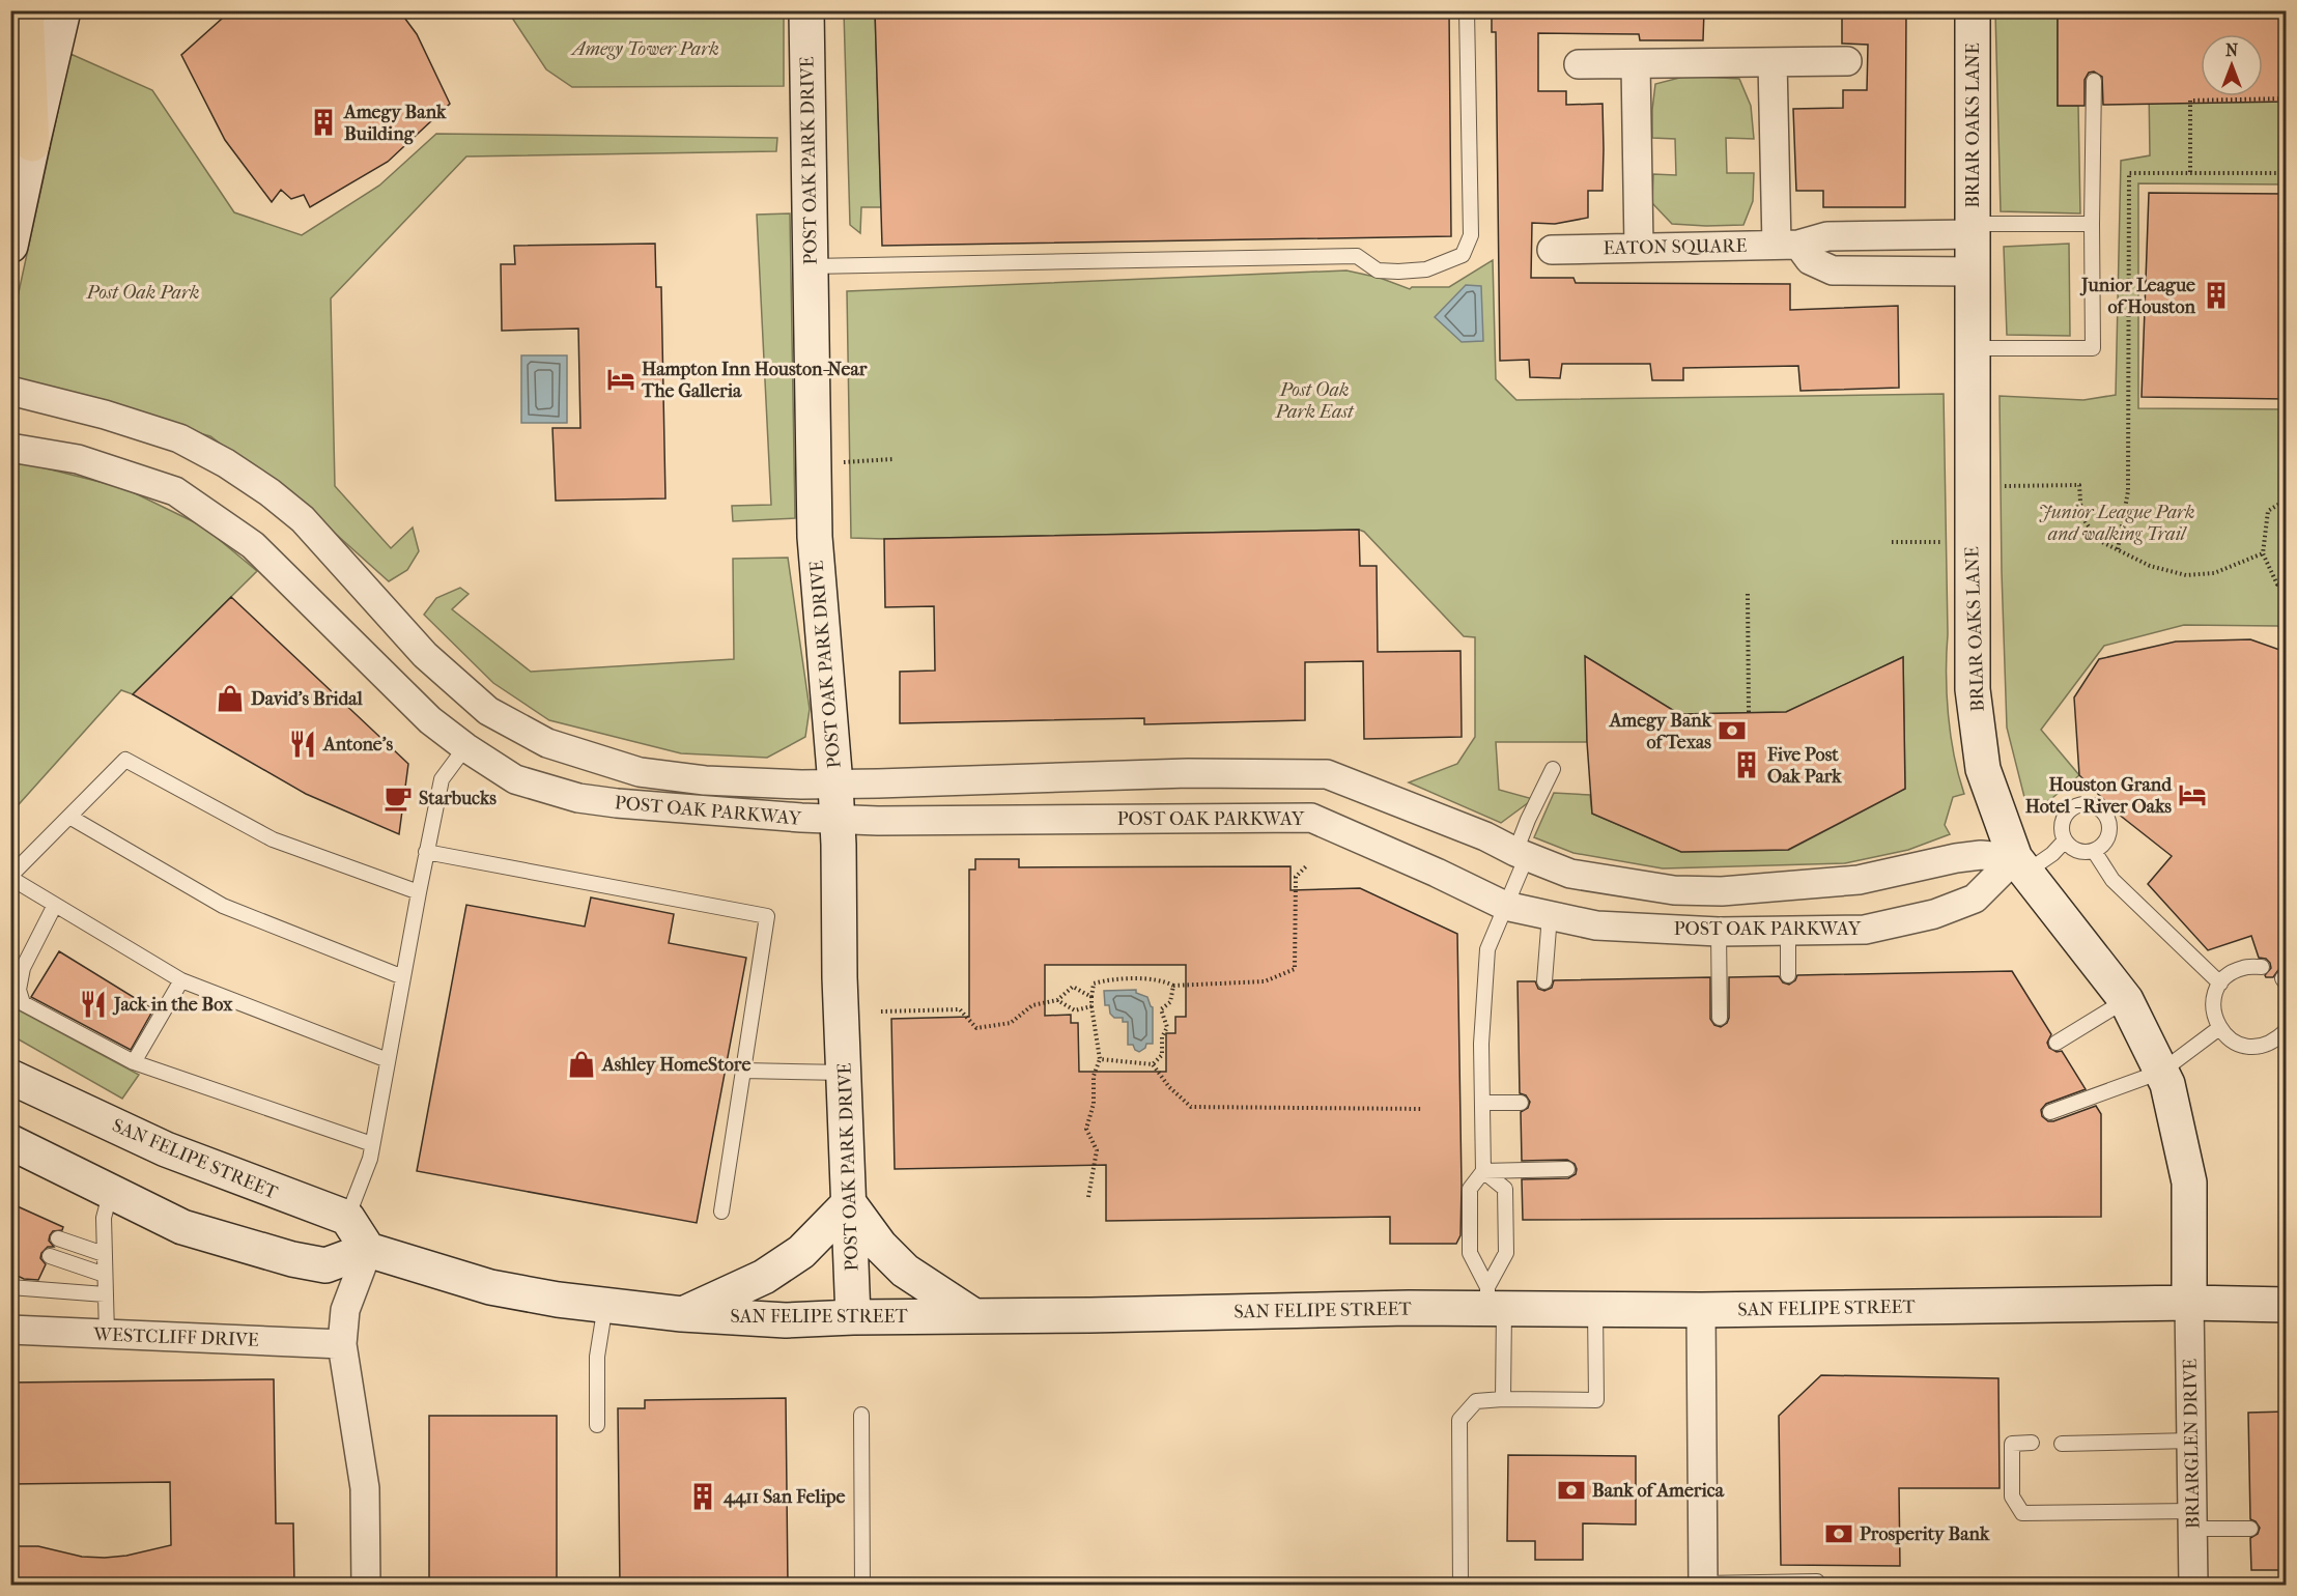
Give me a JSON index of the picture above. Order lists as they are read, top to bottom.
{
  "streets": {
    "main road": ["BRIAR OAKS LANE", "POST OAK PARK DRIVE", "SAN FELIPE STREET"],
    "street": [
      "EATON SQUARE",
      "POST OAK PARKWAY",
      "WESTCLIFF DRIVE",
      "BRIARGLEN DRIVE"
    ]
  },
  "crossings": [
    ["BRIAR OAKS LANE", "EATON SQUARE"],
    ["BRIAR OAKS LANE", "POST OAK PARKWAY"],
    ["BRIAR OAKS LANE", "SAN FELIPE STREET"],
    ["BRIAR OAKS LANE", "BRIARGLEN DRIVE"],
    ["POST OAK PARK DRIVE", "POST OAK PARKWAY"],
    ["POST OAK PARK DRIVE", "SAN FELIPE STREET"],
    ["SAN FELIPE STREET", "BRIARGLEN DRIVE"]
  ],
  "parks": [
    "Amegy Tower Park",
    "Post Oak Park",
    "Post Oak Park East",
    "Junior League Park and walking Trail"
  ],
  "places": {
    "building": [
      "Amegy Bank Building",
      "Junior League of Houston",
      "Five Post Oak Park",
      "4411 San Felipe"
    ],
    "hotel": ["Hampton Inn Houston-Near The Galleria", "Houston Grand Hotel - River Oaks"],
    "shop": ["David's Bridal", "Ashley HomeStore"],
    "bank": ["Amegy Bank of Texas", "Bank of America", "Prosperity Bank"],
    "restaurant": ["Antone's", "Jack in the Box"],
    "cafe": ["Starbucks"]
  },
  "north": "top"
}
